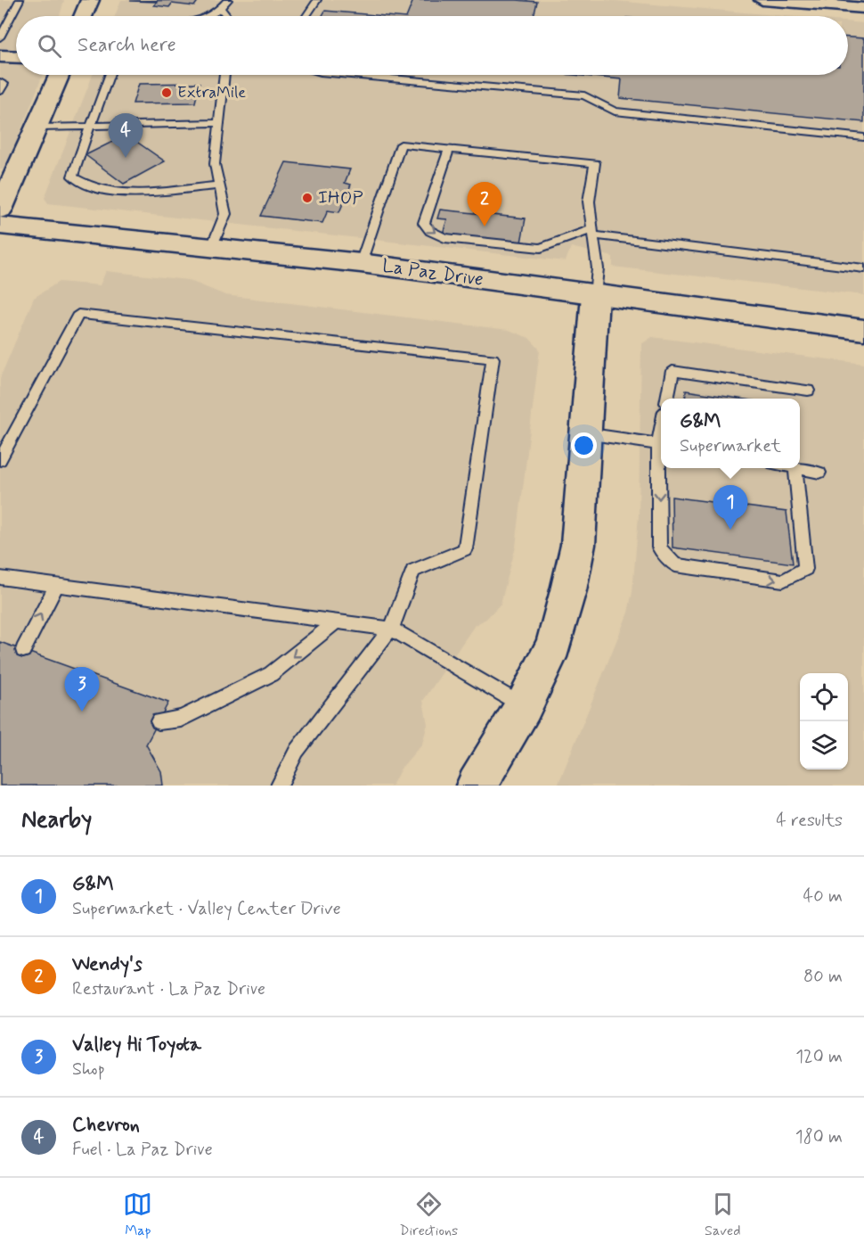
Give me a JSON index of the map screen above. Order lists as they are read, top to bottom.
{
  "streets": {
    "main road": ["La Paz Drive"]
  },
  "places": ["ExtraMile", "IHOP"],
  "page": {
    "search": "Search here",
    "pins": [
      "4",
      "2",
      "1",
      "3"
    ],
    "popup": ["G&M", "Supermarket"],
    "heading": ["Nearby", "4 results"],
    "list": [
      {
        "mark": "1",
        "name": "G&M",
        "note": "Supermarket · Valley Center Drive",
        "value": "40 m"
      },
      {
        "mark": "2",
        "name": "Wendy's",
        "note": "Restaurant · La Paz Drive",
        "value": "80 m"
      },
      {
        "mark": "3",
        "name": "Valley Hi Toyota",
        "note": "Shop",
        "value": "120 m"
      },
      {
        "mark": "4",
        "name": "Chevron",
        "note": "Fuel · La Paz Drive",
        "value": "180 m"
      }
    ],
    "nav": ["Map", "Directions", "Saved"]
  }
}
